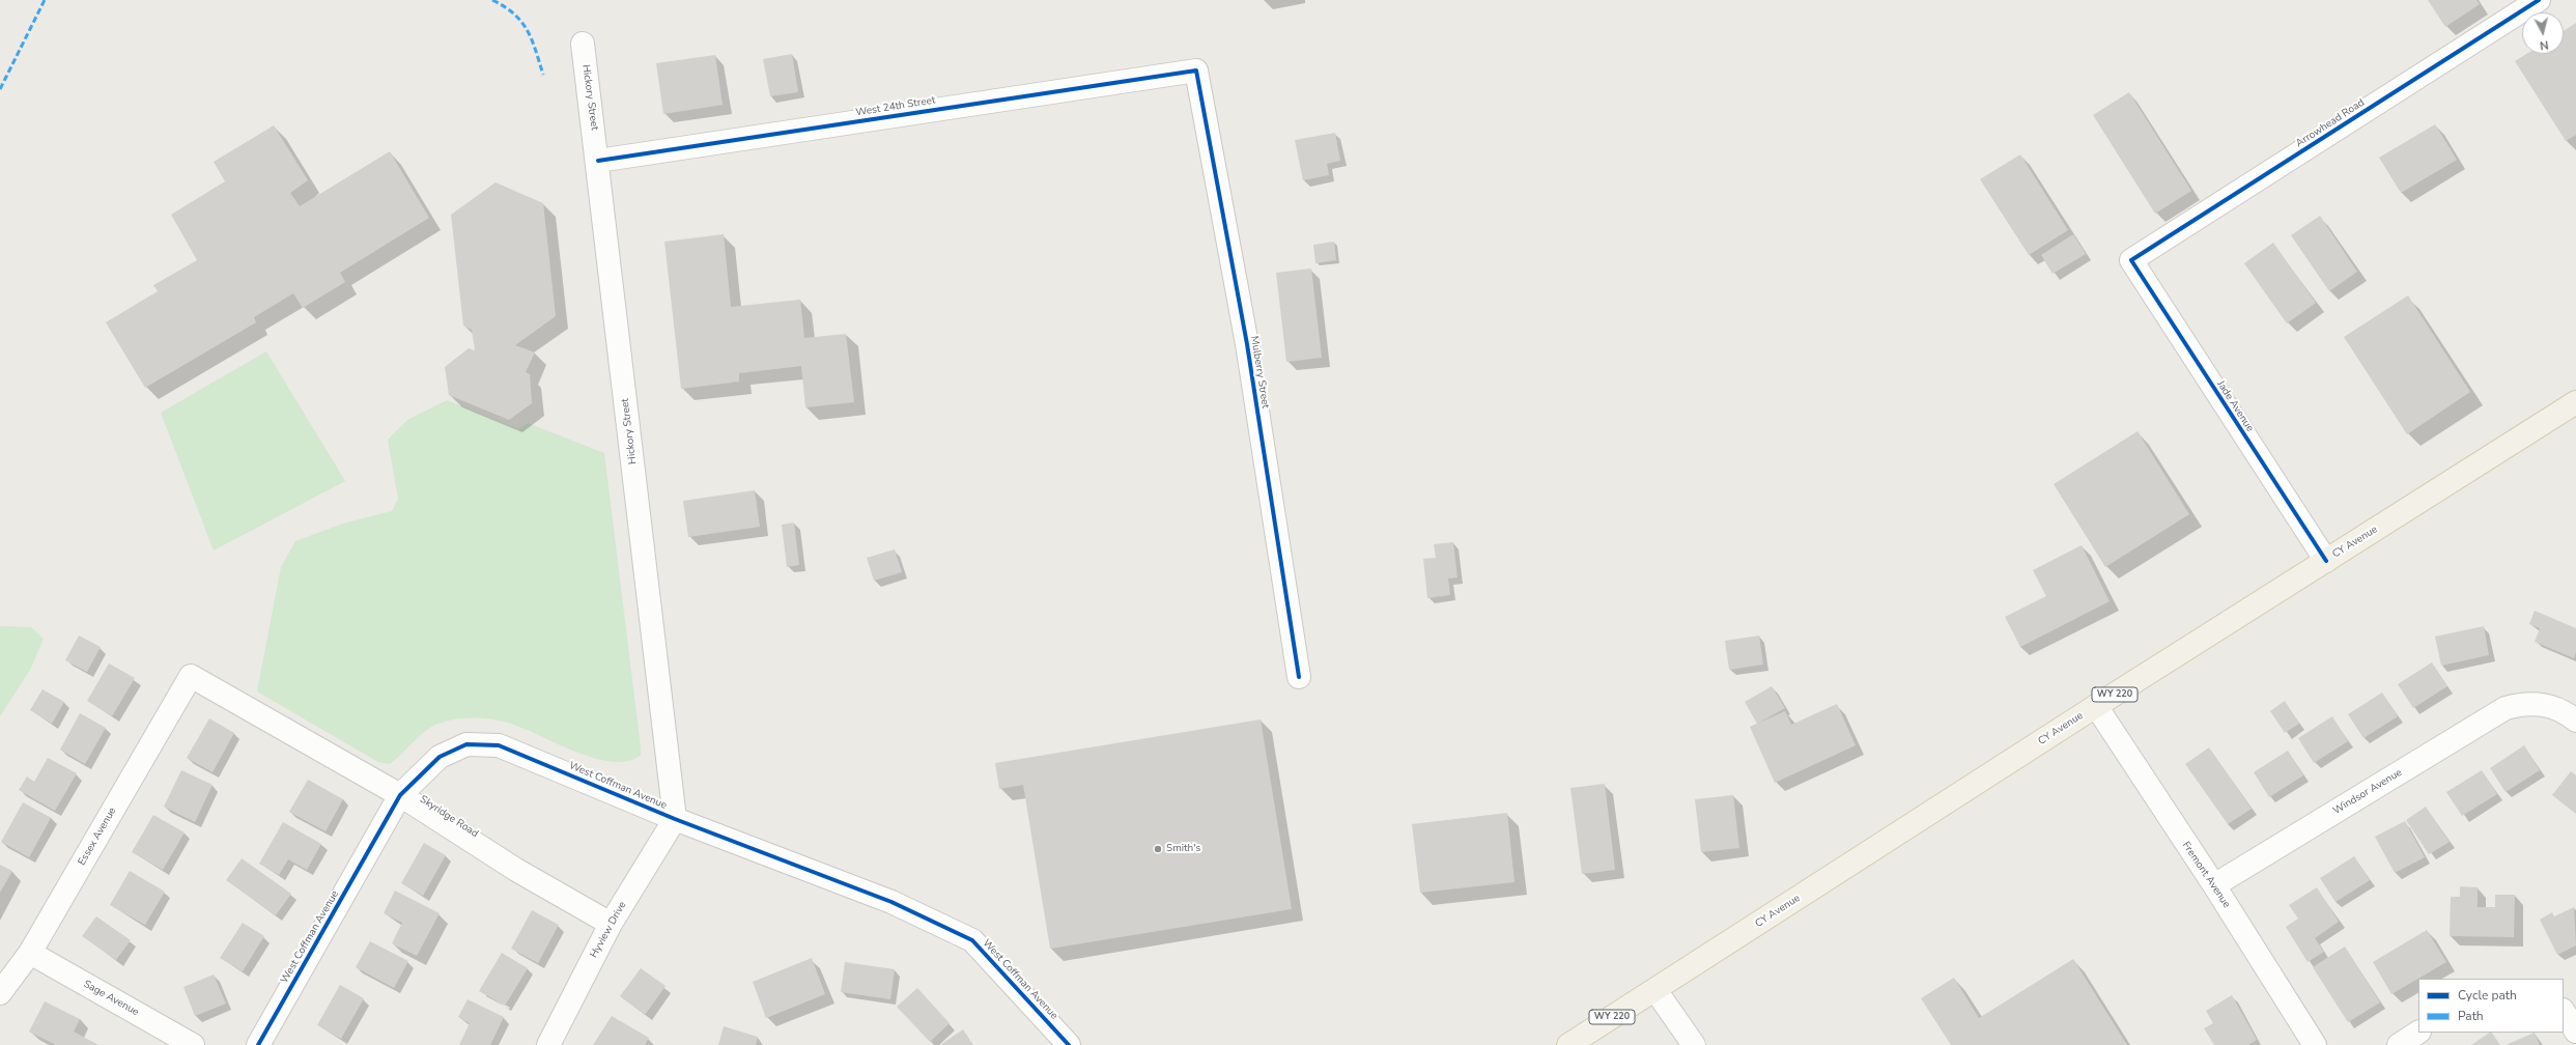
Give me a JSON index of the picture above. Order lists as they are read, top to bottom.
{
  "streets": {
    "main road": ["CY Avenue", "WY 220"],
    "street": [
      "Hickory Street",
      "West 24th Street",
      "Arrowhead Road",
      "Mulberry Street",
      "Jade Avenue",
      "West Coffman Avenue",
      "Windsor Avenue",
      "Skyridge Road",
      "Essex Avenue",
      "Fremont Avenue",
      "Hyview Drive",
      "Sage Avenue"
    ]
  },
  "crossings": [
    ["Hickory Street", "West 24th Street"],
    ["Hickory Street", "West Coffman Avenue"],
    ["Hickory Street", "Hyview Drive"],
    ["West 24th Street", "Mulberry Street"],
    ["Arrowhead Road", "Jade Avenue"],
    ["Jade Avenue", "CY Avenue"],
    ["CY Avenue", "Fremont Avenue"],
    ["West Coffman Avenue", "Skyridge Road"],
    ["West Coffman Avenue", "Hyview Drive"],
    ["Windsor Avenue", "Fremont Avenue"],
    ["Skyridge Road", "Essex Avenue"],
    ["Skyridge Road", "Hyview Drive"],
    ["Essex Avenue", "Sage Avenue"]
  ],
  "places": ["Smith's"],
  "legend": ["Cycle path", "Path"],
  "north": "bottom"
}
